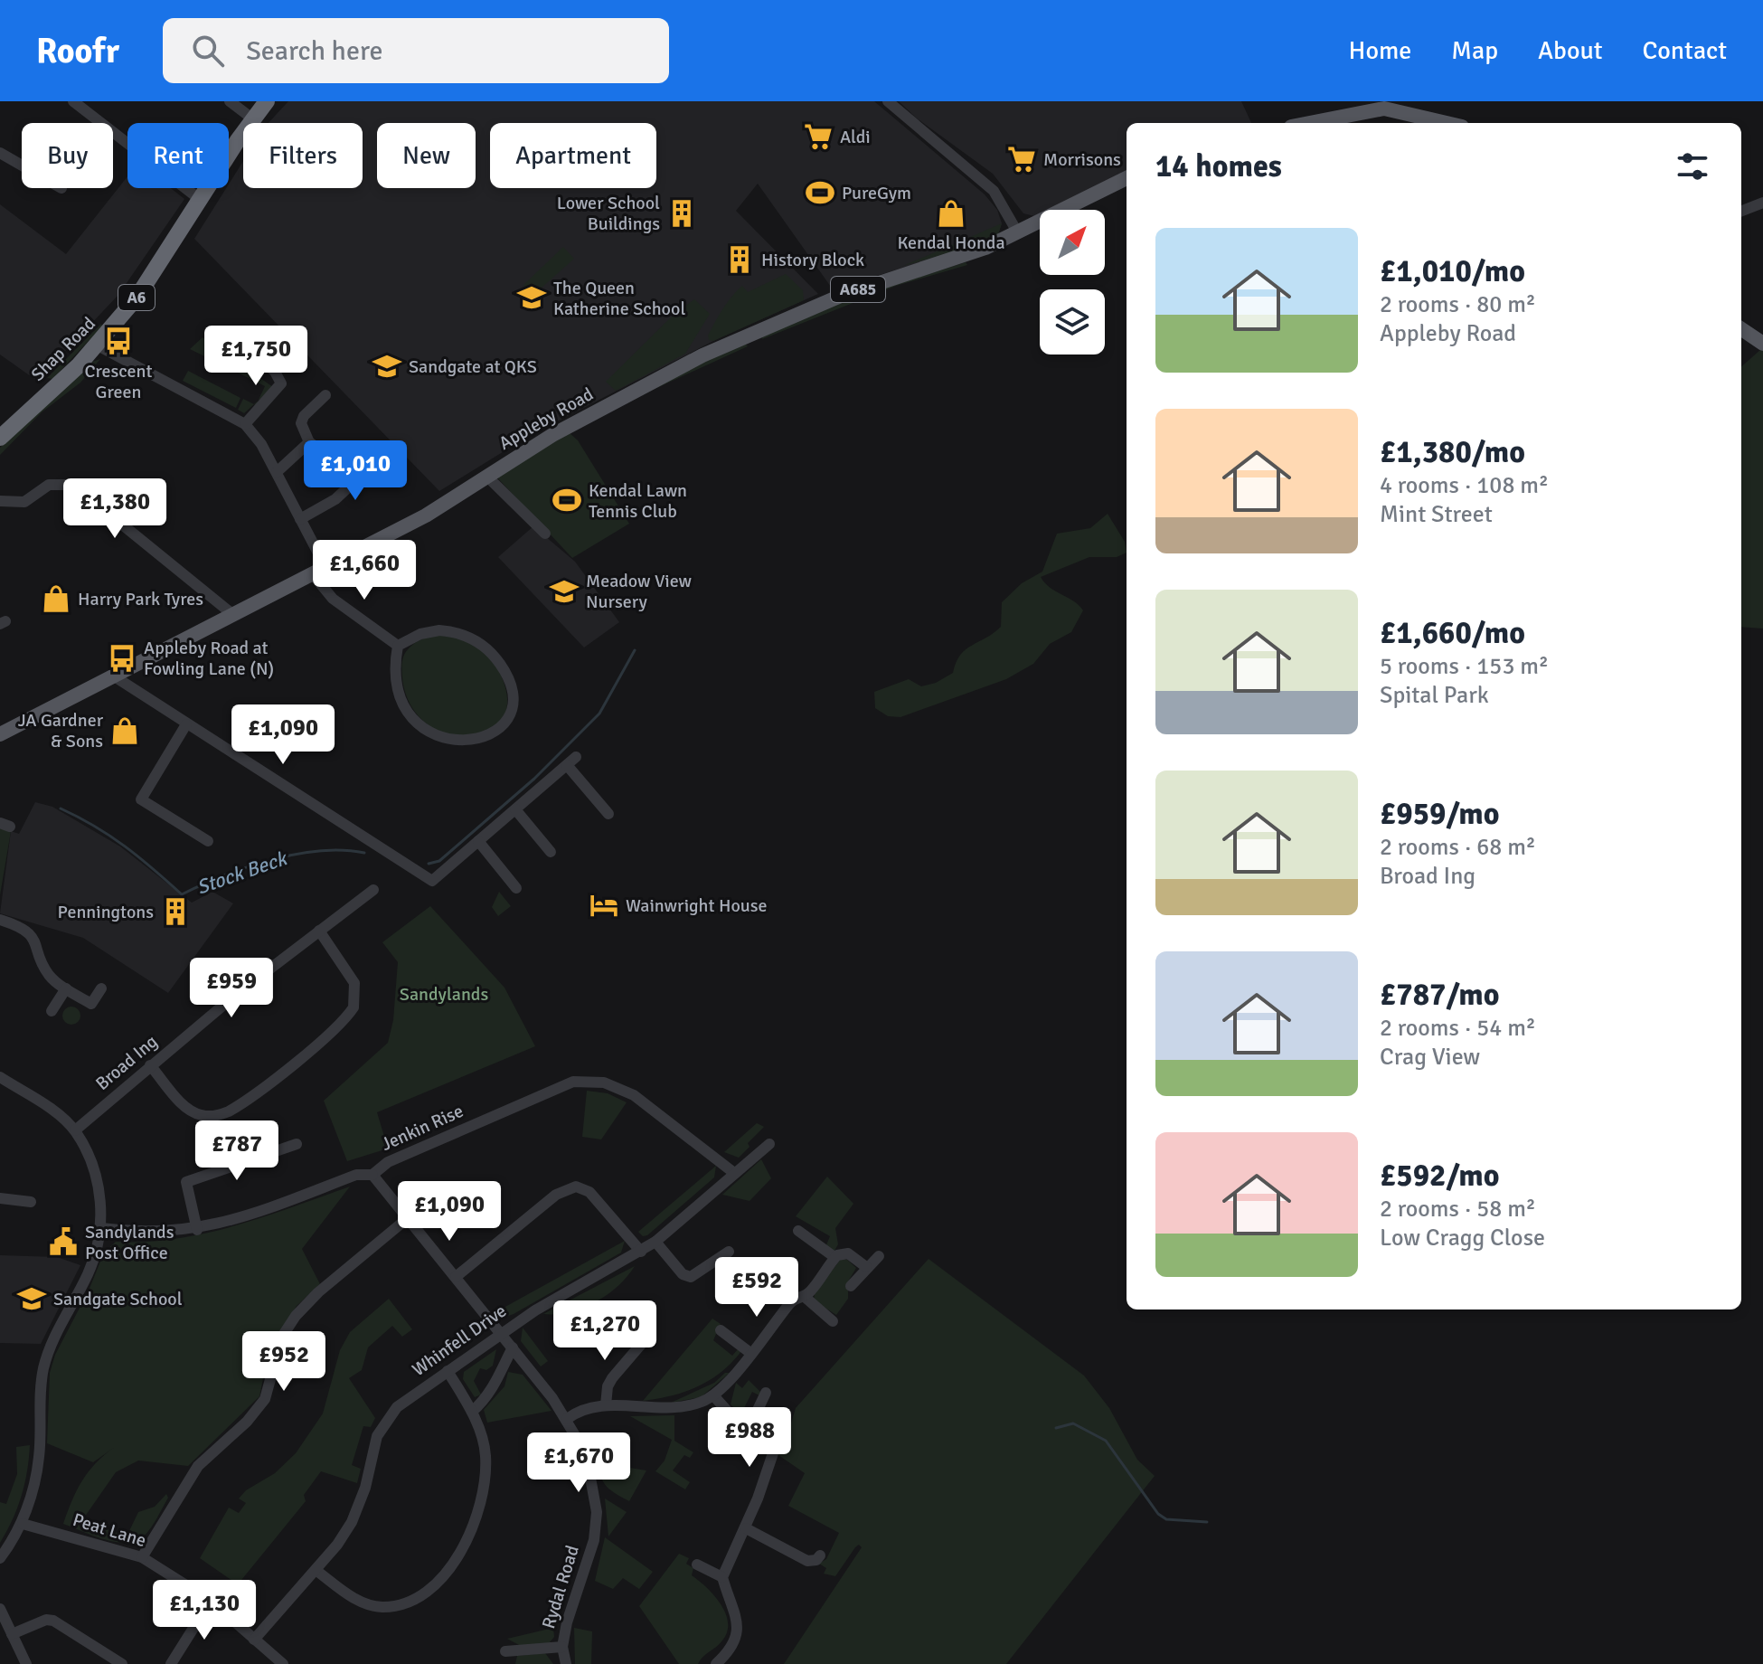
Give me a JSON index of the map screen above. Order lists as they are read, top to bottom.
{
  "streets": {
    "highway": ["A6", "Shap Road"],
    "main road": ["A685", "Appleby Road"],
    "street": [
      "Broad Ing",
      "Jenkin Rise",
      "Whinfell Drive",
      "Peat Lane",
      "Rydal Road"
    ]
  },
  "crossings": [
    ["Jenkin Rise", "Whinfell Drive"],
    ["Jenkin Rise", "Rydal Road"],
    ["Whinfell Drive", "Peat Lane"],
    ["Whinfell Drive", "Rydal Road"]
  ],
  "water": ["Stock Beck"],
  "parks": ["Sandylands"],
  "places": {
    "supermarket": ["Aldi", "Morrisons"],
    "sports": ["PureGym", "Kendal Lawn Tennis Club"],
    "building": ["Lower School Buildings", "History Block", "Penningtons"],
    "shop": ["Kendal Honda", "Harry Park Tyres", "JA Gardner & Sons"],
    "school or university": [
      "The Queen Katherine School",
      "Sandgate at QKS",
      "Meadow View Nursery",
      "Sandgate School"
    ],
    "bus stop": ["Crescent Green", "Appleby Road at Fowling Lane (N)"],
    "hotel": ["Wainwright House"],
    "public building": ["Sandylands Post Office"]
  },
  "north": "top right",
  "page": {
    "header": "Roofr",
    "search": "Search here",
    "nav": [
      "Home",
      "Map",
      "About",
      "Contact"
    ],
    "chip": [
      "Buy",
      "Rent",
      "Filters",
      "New",
      "Apartment"
    ],
    "heading": "14 homes",
    "list": [
      {
        "name": "£1,010/mo",
        "note": "2 rooms · 80 m² · Appleby Road"
      },
      {
        "name": "£1,380/mo",
        "note": "4 rooms · 108 m² · Mint Street"
      },
      {
        "name": "£1,660/mo",
        "note": "5 rooms · 153 m² · Spital Park"
      },
      {
        "name": "£959/mo",
        "note": "2 rooms · 68 m² · Broad Ing"
      },
      {
        "name": "£787/mo",
        "note": "2 rooms · 54 m² · Crag View"
      },
      {
        "name": "£592/mo",
        "note": "2 rooms · 58 m² · Low Cragg Close"
      }
    ],
    "price": [
      "£1,750",
      "£1,010",
      "£1,380",
      "£1,660",
      "£1,090",
      "£959",
      "£787",
      "£1,090",
      "£592",
      "£1,270",
      "£952",
      "£988",
      "£1,670",
      "£1,130"
    ]
  }
}
